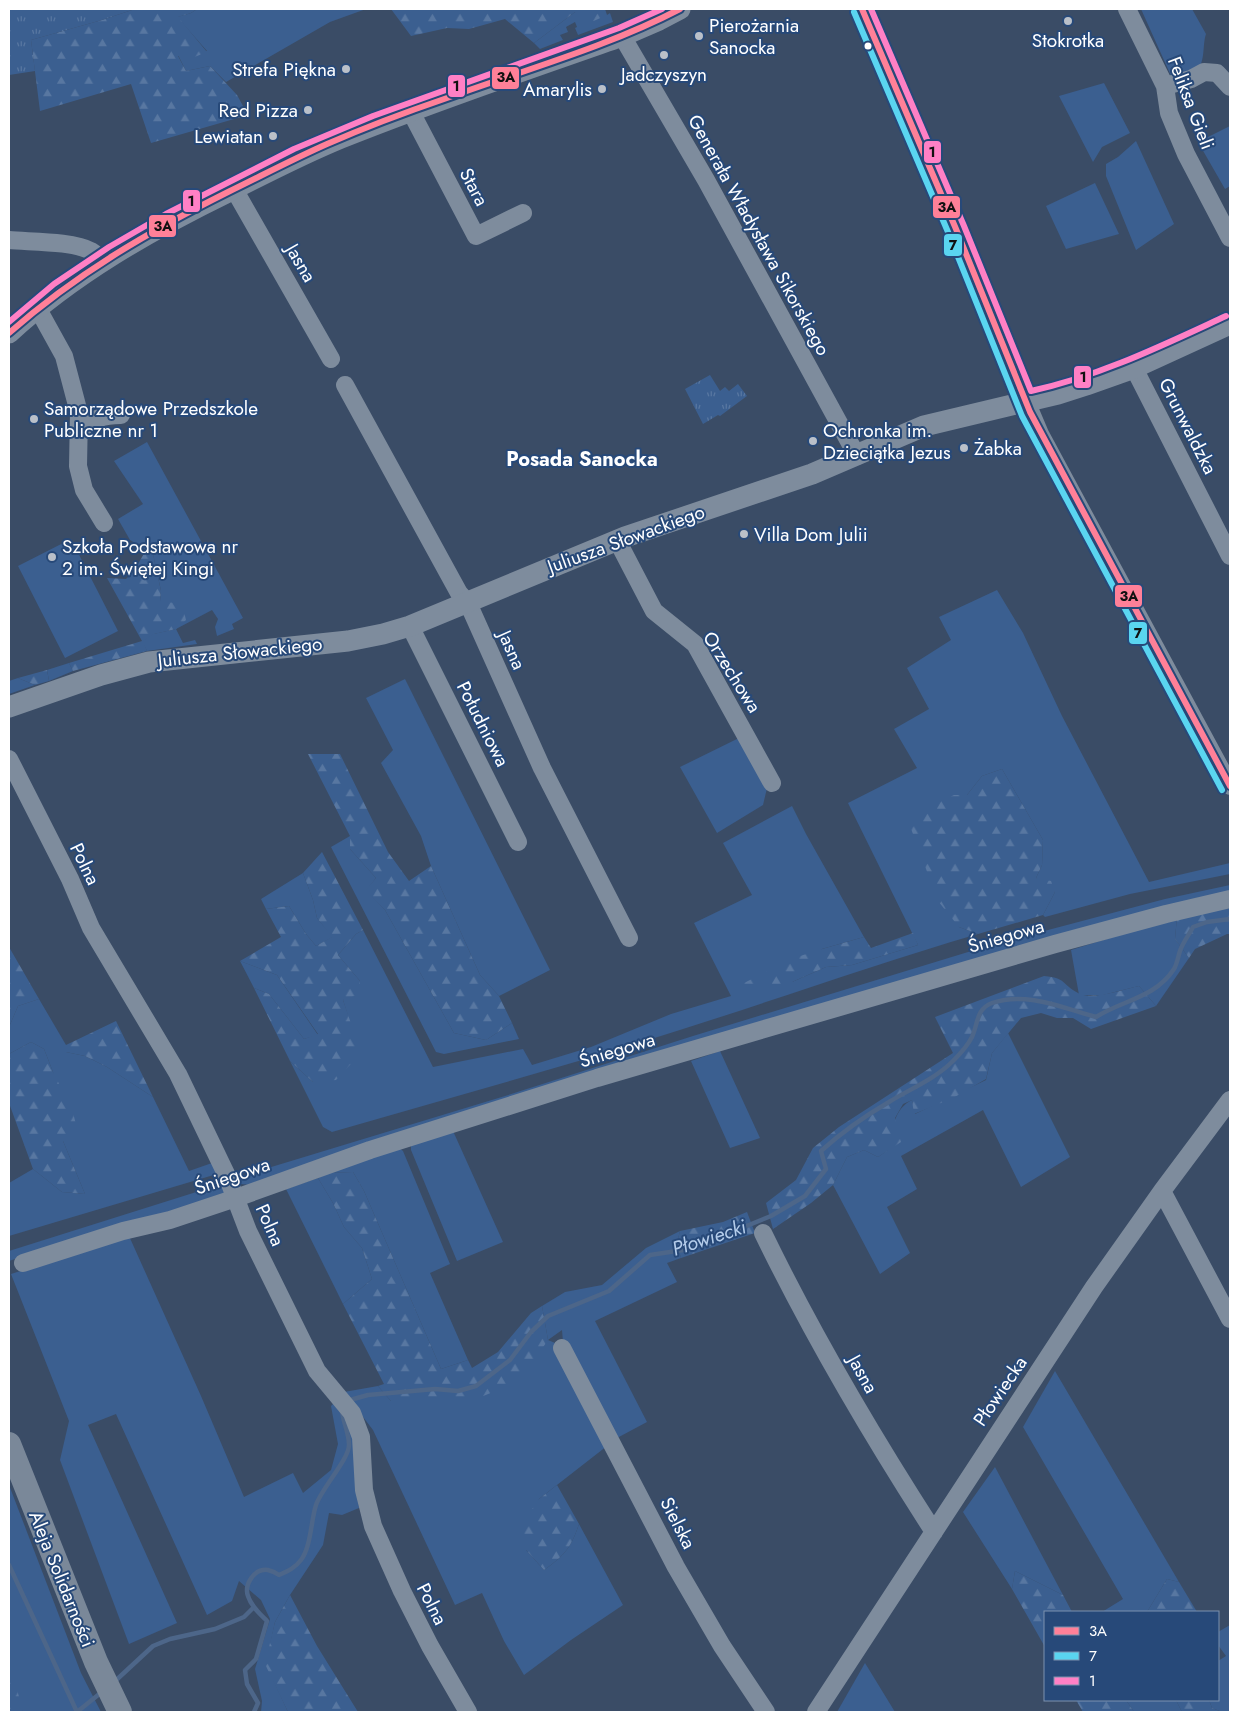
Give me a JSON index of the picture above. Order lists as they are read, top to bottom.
{
  "streets": {
    "main road": ["Aleja Solidarności"],
    "street": [
      "Feliksa Gieli",
      "Stara",
      "Generała Władysława Sikorskiego",
      "Jasna",
      "Grunwaldzka",
      "Juliusza Słowackiego",
      "Orzechowa",
      "Południowa",
      "Polna",
      "Śniegowa",
      "Płowiecka",
      "Sielska"
    ]
  },
  "crossings": [
    ["Generała Władysława Sikorskiego", "Juliusza Słowackiego"],
    ["Jasna", "Juliusza Słowackiego"],
    ["Jasna", "Płowiecka"],
    ["Grunwaldzka", "Juliusza Słowackiego"],
    ["Juliusza Słowackiego", "Orzechowa"],
    ["Juliusza Słowackiego", "Południowa"],
    ["Polna", "Śniegowa"]
  ],
  "districts": ["Posada Sanocka"],
  "water": ["Płowiecki"],
  "places": [
    "Stokrotka",
    "Pierożarnia Sanocka",
    "Jadczyszyn",
    "Strefa Piękna",
    "Amarylis",
    "Red Pizza",
    "Lewiatan",
    "Samorządowe Przedszkole Publiczne nr 1",
    "Ochronka im. Dzieciątka Jezus",
    "Żabka",
    "Villa Dom Julii",
    "Szkoła Podstawowa nr 2 im. Świętej Kingi"
  ],
  "lines": ["transit line 3A", "transit line 1", "transit line 7"],
  "legend": ["3A", "7", "1"]
}
